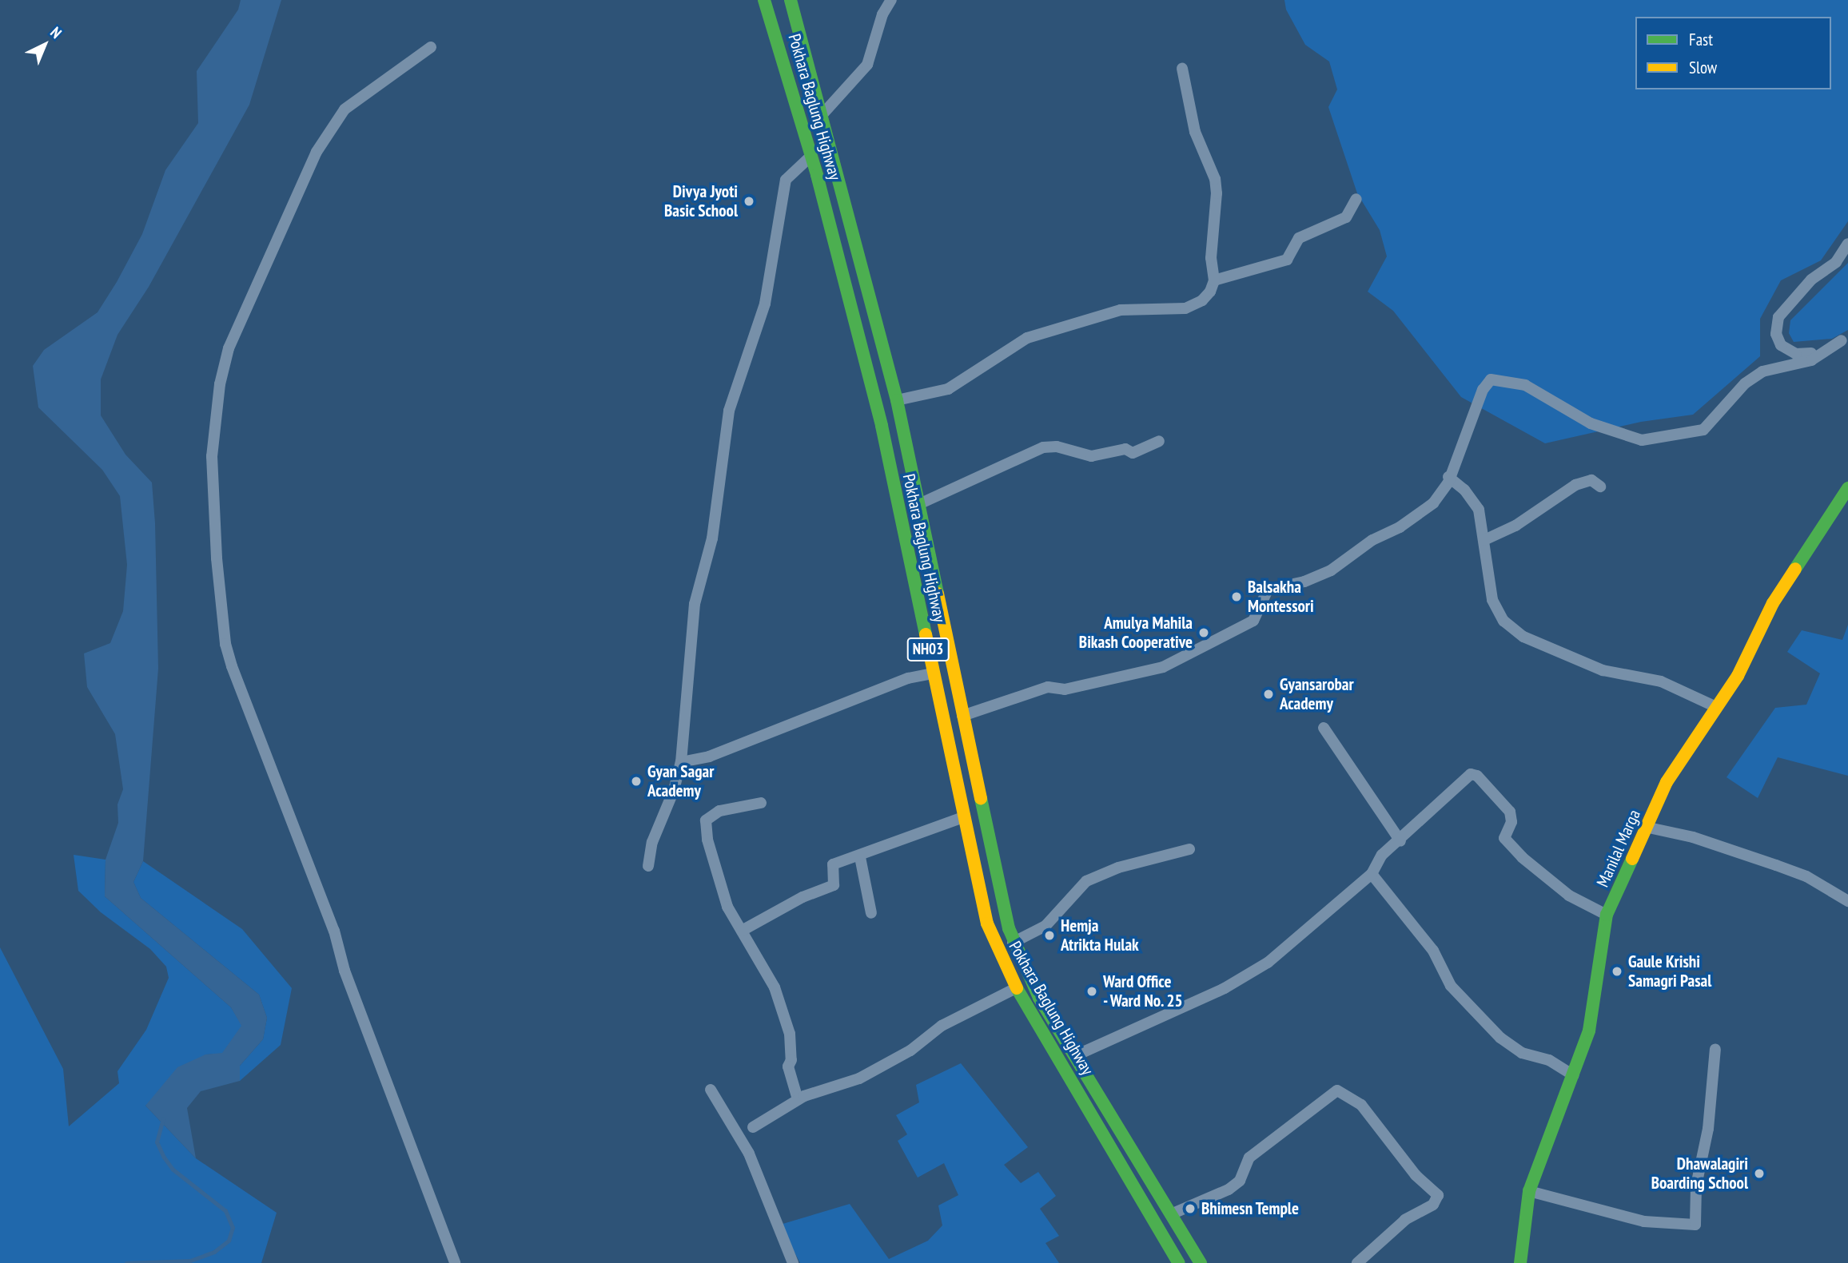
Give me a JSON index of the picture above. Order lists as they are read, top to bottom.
{
  "streets": {
    "main road": ["Pokhara Baglung Highway", "NH03", "Manilal Marga"]
  },
  "places": [
    "Divya Jyoti Basic School",
    "Balsakha Montessori",
    "Amulya Mahila Bikash Cooperative",
    "Gyansarobar Academy",
    "Gyan Sagar Academy",
    "Hemja Atrikta Hulak",
    "Gaule Krishi Samagri Pasal",
    "Ward Office - Ward No. 25",
    "Dhawalagiri Boarding School",
    "Bhimesn Temple"
  ],
  "legend": ["Fast", "Slow"],
  "north": "top right"
}
